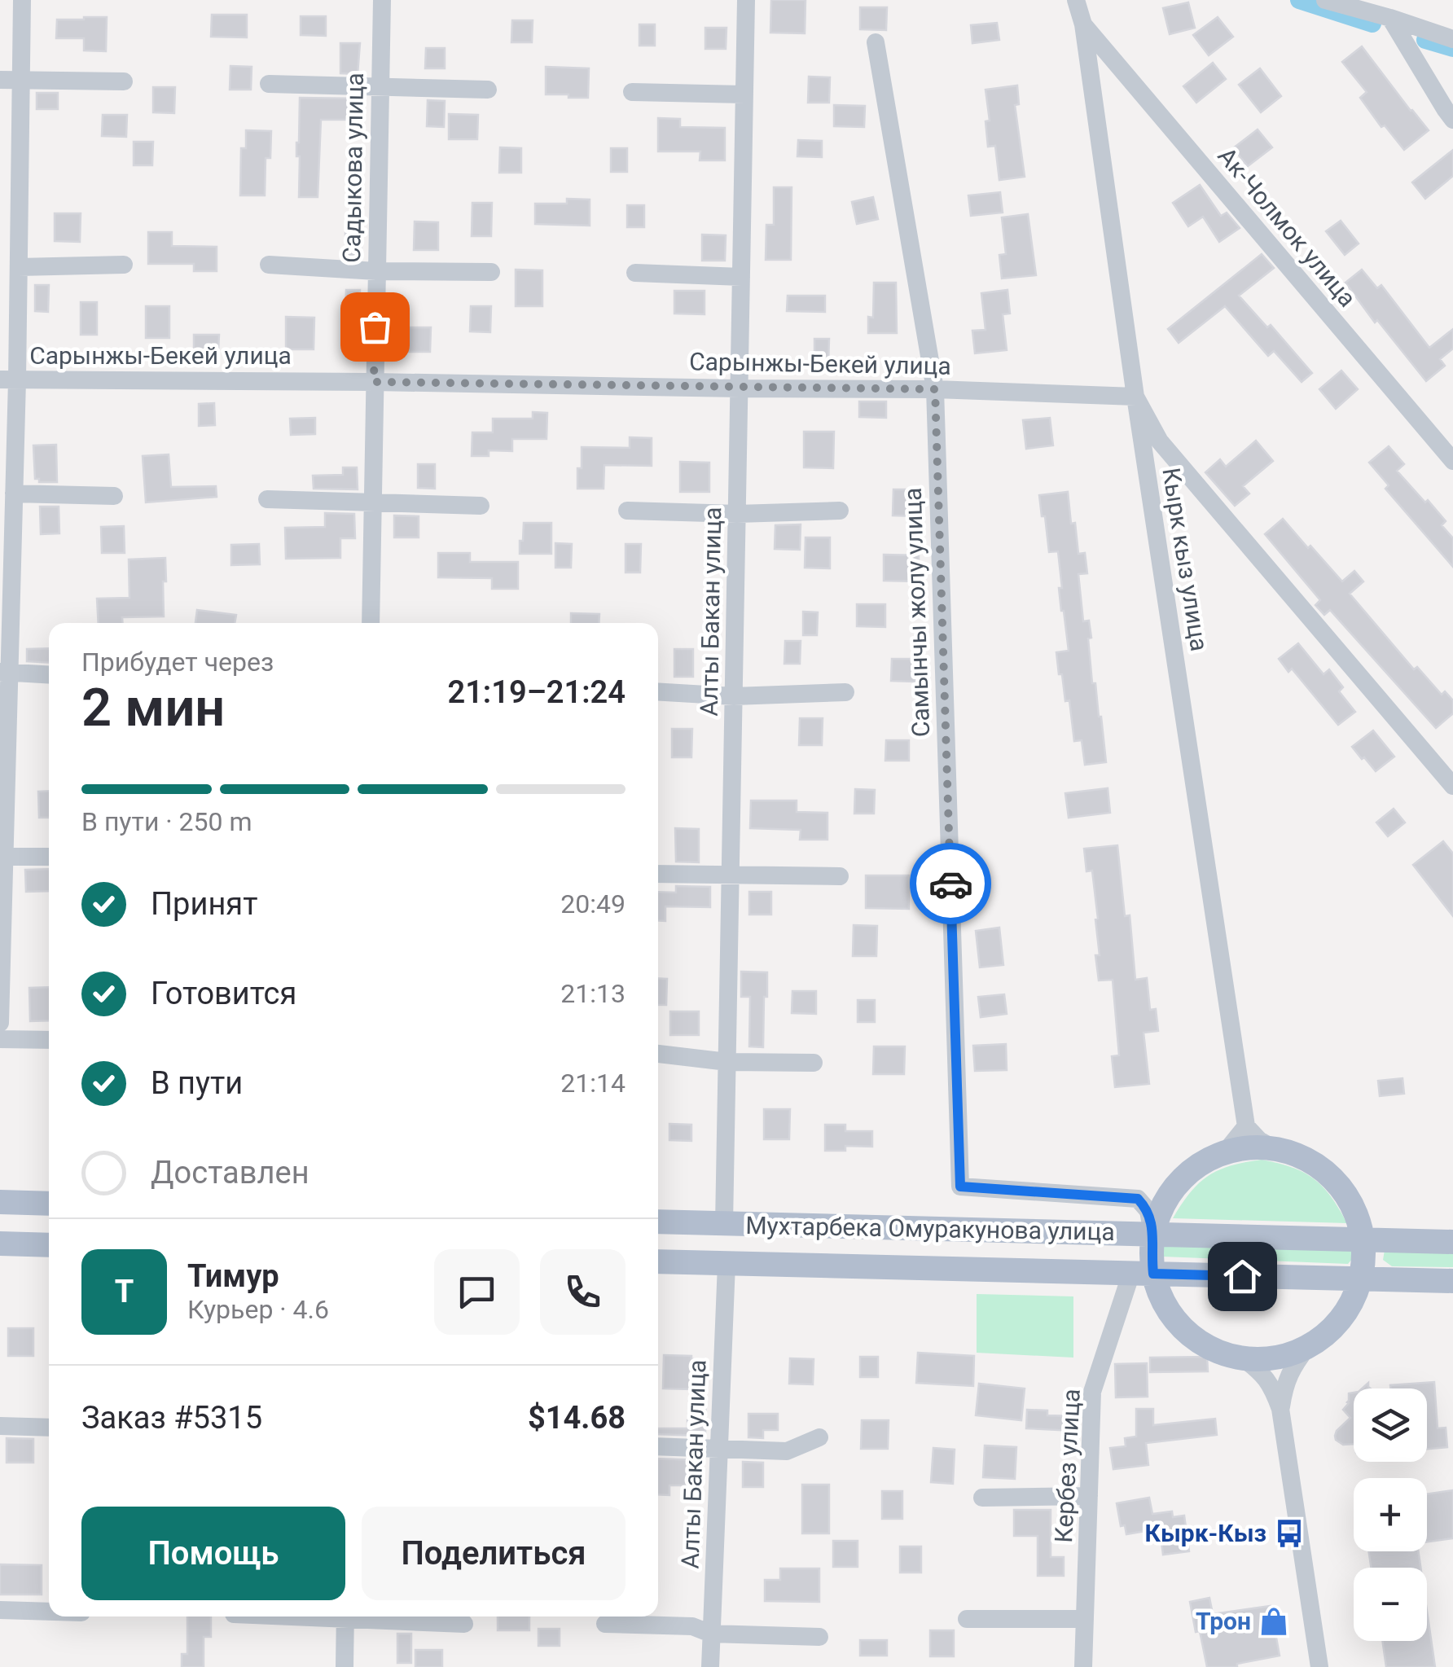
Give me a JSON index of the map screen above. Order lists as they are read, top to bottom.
{
  "streets": {
    "main road": ["Мухтарбека Омуракунова улица"],
    "street": [
      "Садыкова улица",
      "Ак-Чолмок улица",
      "Сарынжы-Бекей улица",
      "Кырк кыз улица",
      "Алты Бакан улица",
      "Самынчы жолу улица",
      "Кербез улица"
    ]
  },
  "crossings": [
    ["Садыкова улица", "Сарынжы-Бекей улица"],
    ["Ак-Чолмок улица", "Кырк кыз улица"],
    ["Сарынжы-Бекей улица", "Кырк кыз улица"],
    ["Сарынжы-Бекей улица", "Алты Бакан улица"],
    ["Сарынжы-Бекей улица", "Самынчы жолу улица"],
    ["Алты Бакан улица", "Мухтарбека Омуракунова улица"],
    ["Самынчы жолу улица", "Мухтарбека Омуракунова улица"],
    ["Мухтарбека Омуракунова улица", "Кербез улица"]
  ],
  "places": {
    "bus stop": ["Кырк-Кыз"],
    "shop": ["Трон"]
  },
  "page": {
    "heading": ["2 мин", "Прибудет через", "21:19–21:24"],
    "panel": [
      "Тимур",
      "Курьер · 4.6",
      "Заказ #5315",
      "$14.68"
    ],
    "bar": "В пути · 250 m",
    "list": [
      ["Принят", "20:49"],
      ["Готовится", "21:13"],
      ["В пути", "21:14"],
      "Доставлен"
    ],
    "round": "Т",
    "map_buttons": ["+", "−"],
    "buttons": ["Помощь", "Поделиться"]
  }
}
